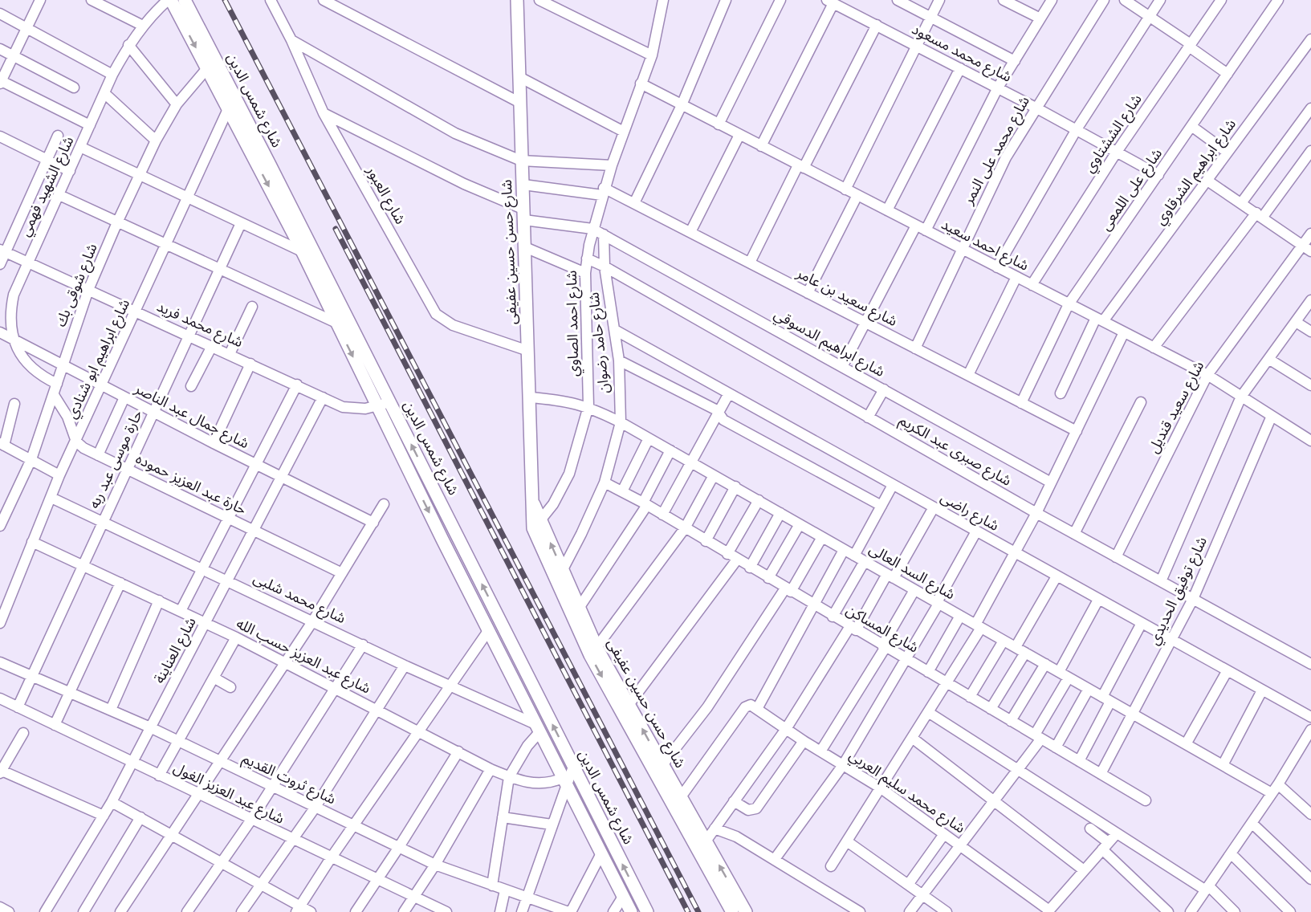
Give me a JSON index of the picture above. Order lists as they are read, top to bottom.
{
  "streets": {
    "street": [
      "شارع محمد مسعود",
      "شارع شمس الدين",
      "شارع الششتاوي",
      "شارع محمد على النمر",
      "شارع ابراهيم الشرقاوي",
      "شارع الشهيد فهمي",
      "شارع على اللمعى",
      "شارع العبور",
      "شارع احمد سعيد",
      "شارع حسن حسين عفيفى",
      "شارع شوقى بك",
      "شارع سعيد بن عامر",
      "شارع احمد الصاوي",
      "شارع محمد فريد",
      "شارع حامد رضوان",
      "شارع ابراهيم الدسوقي",
      "شارع ابراهيم ابو شنادي",
      "شارع سعيد قنديل",
      "شارع جمال عبد الناصر",
      "شارع صبرى عبد الكريم",
      "حارة موسى عبد ربه",
      "حارة عبد العزيز حموده",
      "شارع راضى",
      "شارع السد العالى",
      "شارع توفيق الحديدي",
      "شارع محمد شلبى",
      "شارع المساكن",
      "شارع العناينة",
      "شارع عبد العزيز حسب الله",
      "شارع ثروت القديم",
      "شارع محمد سليم العربي",
      "شارع عبد العزيز الغول"
    ]
  },
  "crossings": [
    ["شارع محمد مسعود", "شارع الششتاوي"],
    ["شارع محمد مسعود", "شارع محمد على النمر"],
    ["شارع محمد مسعود", "شارع على اللمعى"],
    ["شارع شمس الدين", "شارع الشهيد فهمي"],
    ["شارع شمس الدين", "شارع شوقى بك"],
    ["شارع شمس الدين", "شارع محمد فريد"],
    ["شارع شمس الدين", "شارع ابراهيم ابو شنادي"],
    ["شارع شمس الدين", "شارع محمد شلبى"],
    ["شارع شمس الدين", "شارع عبد العزيز حسب الله"],
    ["شارع الششتاوي", "شارع احمد سعيد"],
    ["شارع محمد على النمر", "شارع احمد سعيد"],
    ["شارع محمد على النمر", "شارع سعيد بن عامر"],
    ["شارع ابراهيم الشرقاوي", "شارع احمد سعيد"],
    ["شارع الشهيد فهمي", "شارع شوقى بك"],
    ["شارع الشهيد فهمي", "شارع محمد فريد"],
    ["شارع الشهيد فهمي", "شارع جمال عبد الناصر"],
    ["شارع على اللمعى", "شارع احمد سعيد"],
    ["شارع على اللمعى", "شارع سعيد بن عامر"],
    ["شارع العبور", "شارع حسن حسين عفيفى"],
    ["شارع العبور", "شارع ابراهيم الدسوقي"],
    ["شارع احمد سعيد", "شارع احمد الصاوي"],
    ["شارع احمد سعيد", "شارع سعيد قنديل"],
    ["شارع احمد سعيد", "شارع توفيق الحديدي"],
    ["شارع حسن حسين عفيفى", "شارع سعيد بن عامر"],
    ["شارع حسن حسين عفيفى", "شارع احمد الصاوي"],
    ["شارع حسن حسين عفيفى", "شارع حامد رضوان"],
    ["شارع حسن حسين عفيفى", "شارع ابراهيم الدسوقي"],
    ["شارع حسن حسين عفيفى", "شارع السد العالى"],
    ["شارع حسن حسين عفيفى", "شارع محمد سليم العربي"],
    ["شارع شوقى بك", "شارع محمد فريد"],
    ["شارع شوقى بك", "شارع جمال عبد الناصر"],
    ["شارع سعيد بن عامر", "شارع احمد الصاوي"],
    ["شارع احمد الصاوي", "شارع ابراهيم الدسوقي"],
    ["شارع احمد الصاوي", "شارع صبرى عبد الكريم"],
    ["شارع احمد الصاوي", "شارع السد العالى"],
    ["شارع محمد فريد", "شارع ابراهيم ابو شنادي"],
    ["شارع محمد فريد", "حارة موسى عبد ربه"],
    ["شارع محمد فريد", "شارع العناينة"],
    ["شارع حامد رضوان", "شارع ابراهيم الدسوقي"],
    ["شارع حامد رضوان", "شارع صبرى عبد الكريم"],
    ["شارع حامد رضوان", "شارع راضى"],
    ["شارع حامد رضوان", "شارع السد العالى"],
    ["شارع حامد رضوان", "شارع المساكن"],
    ["شارع ابراهيم ابو شنادي", "شارع جمال عبد الناصر"],
    ["شارع ابراهيم ابو شنادي", "حارة عبد العزيز حموده"],
    ["شارع ابراهيم ابو شنادي", "شارع محمد شلبى"],
    ["شارع ابراهيم ابو شنادي", "شارع عبد العزيز حسب الله"],
    ["شارع سعيد قنديل", "شارع صبرى عبد الكريم"],
    ["شارع جمال عبد الناصر", "حارة موسى عبد ربه"],
    ["شارع جمال عبد الناصر", "شارع العناينة"],
    ["شارع صبرى عبد الكريم", "شارع توفيق الحديدي"],
    ["حارة موسى عبد ربه", "حارة عبد العزيز حموده"],
    ["حارة موسى عبد ربه", "شارع محمد شلبى"],
    ["حارة موسى عبد ربه", "شارع عبد العزيز حسب الله"],
    ["حارة موسى عبد ربه", "شارع ثروت القديم"],
    ["حارة موسى عبد ربه", "شارع عبد العزيز الغول"],
    ["حارة عبد العزيز حموده", "شارع العناينة"],
    ["شارع راضى", "شارع توفيق الحديدي"],
    ["شارع السد العالى", "شارع توفيق الحديدي"],
    ["شارع توفيق الحديدي", "شارع المساكن"],
    ["شارع محمد شلبى", "شارع العناينة"],
    ["شارع العناينة", "شارع عبد العزيز حسب الله"],
    ["شارع العناينة", "شارع ثروت القديم"],
    ["شارع العناينة", "شارع عبد العزيز الغول"]
  ]
}
